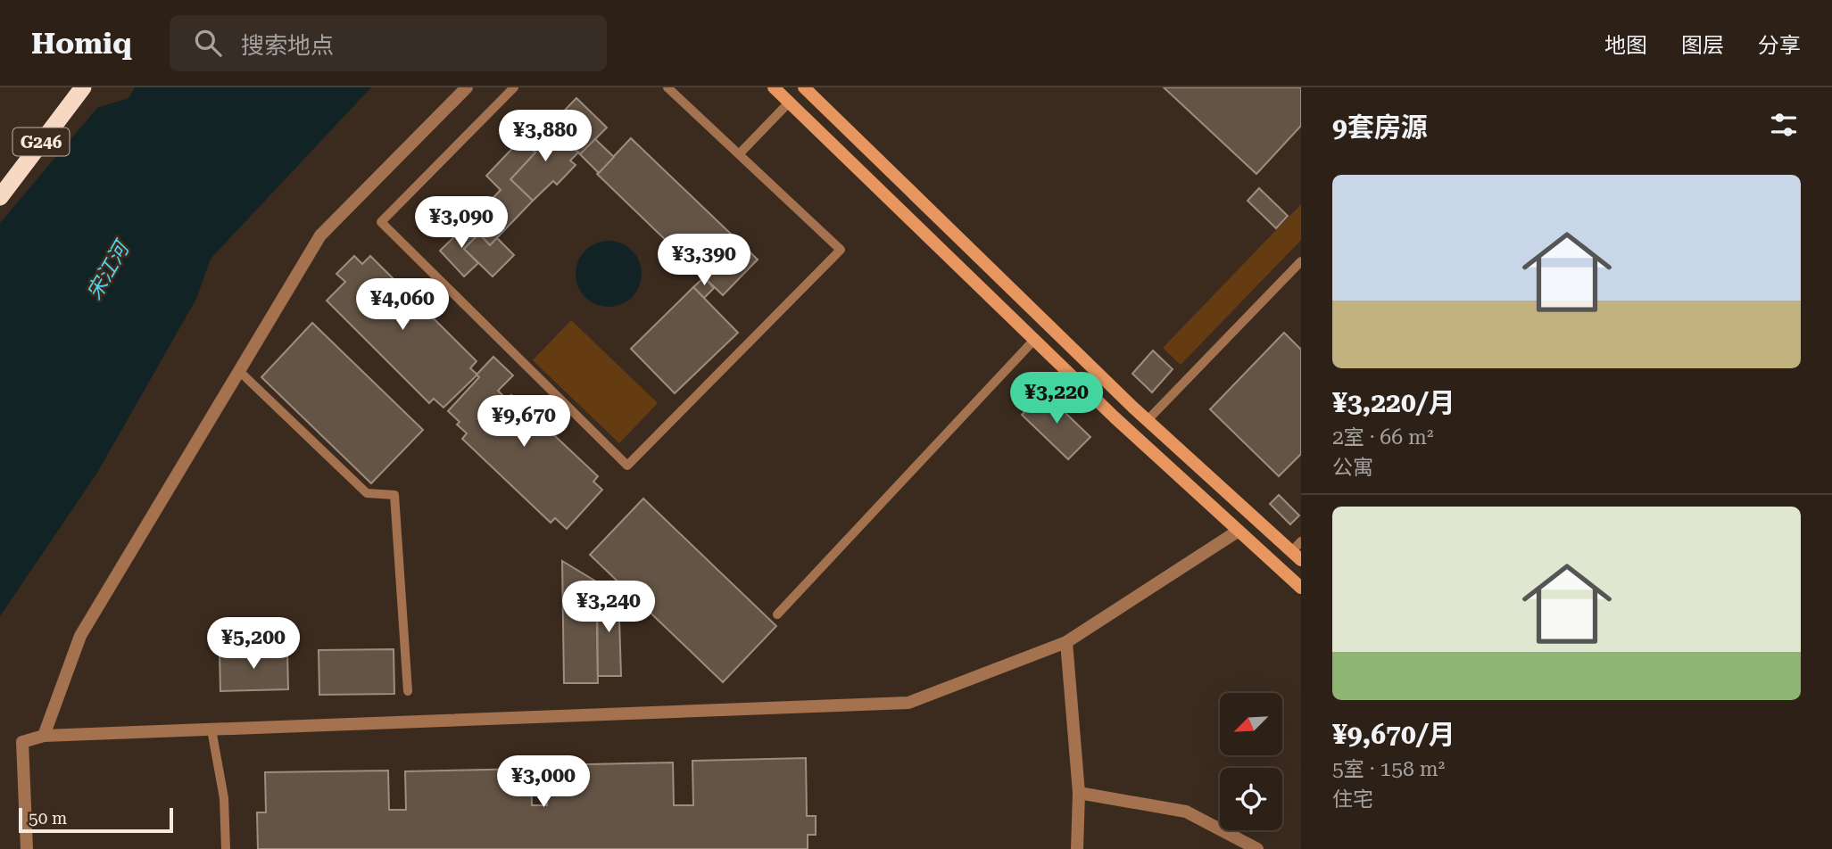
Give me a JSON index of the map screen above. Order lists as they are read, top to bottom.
{
  "streets": {
    "highway": ["G246"]
  },
  "water": ["宋江河"],
  "scale_bar": "50 m",
  "north": "bottom left",
  "page": {
    "header": "Homiq",
    "search": "搜索地点",
    "nav": ["地图", "图层", "分享"],
    "heading": "9套房源",
    "price": [
      "¥3,880",
      "¥3,090",
      "¥3,390",
      "¥4,060",
      "¥3,220",
      "¥9,670",
      "¥3,240",
      "¥5,200",
      "¥3,000"
    ],
    "list": [
      {
        "name": "¥3,220/月",
        "note": "2室 · 66 m² · 公寓"
      },
      {
        "name": "¥9,670/月",
        "note": "5室 · 158 m² · 住宅"
      }
    ],
    "scale": "50 m"
  }
}
